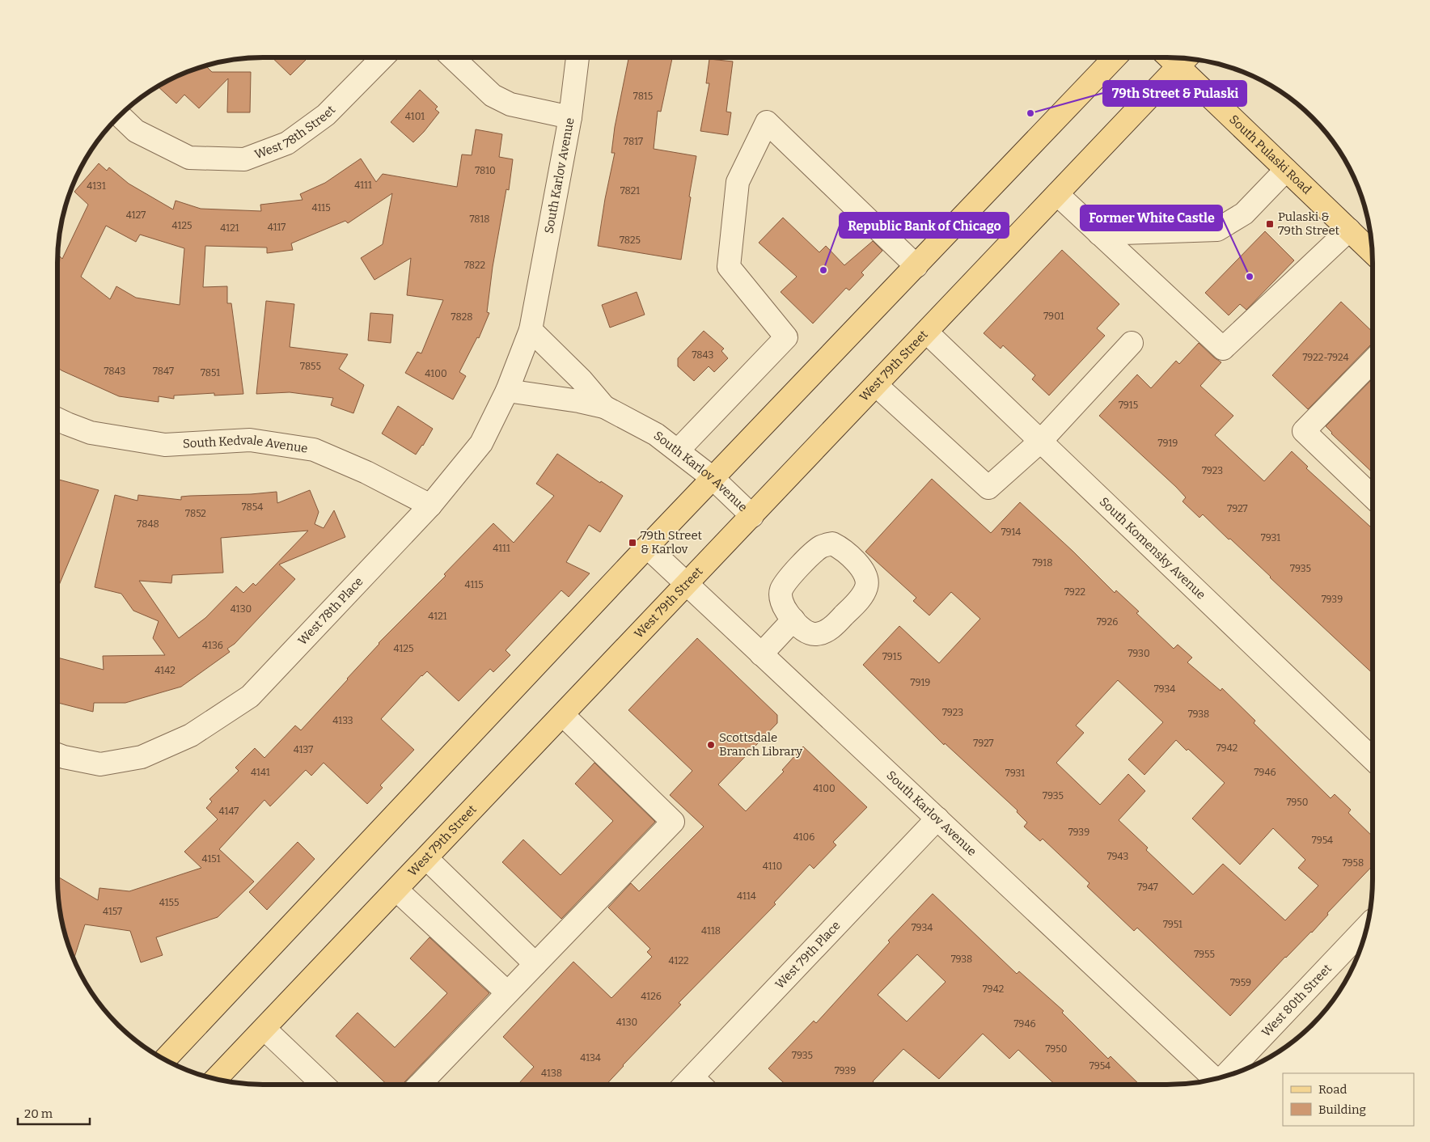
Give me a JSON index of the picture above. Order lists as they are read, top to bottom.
{
  "streets": {
    "main road": ["South Pulaski Road", "West 79th Street"],
    "street": [
      "West 78th Street",
      "South Karlov Avenue",
      "South Kedvale Avenue",
      "South Komensky Avenue",
      "West 78th Place",
      "West 79th Place",
      "West 80th Street"
    ]
  },
  "crossings": [
    ["South Pulaski Road", "West 79th Street"],
    ["South Karlov Avenue", "West 79th Street"],
    ["South Karlov Avenue", "West 78th Place"],
    ["South Karlov Avenue", "West 79th Place"],
    ["West 79th Street", "South Komensky Avenue"],
    ["South Kedvale Avenue", "West 78th Place"]
  ],
  "places": {
    "other": [
      "79th Street & Pulaski",
      "Republic Bank of Chicago",
      "Former White Castle",
      "Scottsdale Branch Library"
    ],
    "transit": ["Pulaski & 79th Street", "79th Street & Karlov"]
  },
  "house_numbers": [
    "7815",
    "4101",
    "7817",
    "7810",
    "4111",
    "4131",
    "7821",
    "4115",
    "4127",
    "7818",
    "4125",
    "4117",
    "4121",
    "7825",
    "7822",
    "7901",
    "7828",
    "7843",
    "7922-7924",
    "7855",
    "7843",
    "7847",
    "7851",
    "4100",
    "7915",
    "7919",
    "7923",
    "7854",
    "7927",
    "7852",
    "7848",
    "7914",
    "7931",
    "4111",
    "7918",
    "7935",
    "4115",
    "7922",
    "7939",
    "4130",
    "4121",
    "7926",
    "4136",
    "4125",
    "7930",
    "7915",
    "4142",
    "7919",
    "7934",
    "7923",
    "7938",
    "4133",
    "7927",
    "7942",
    "4137",
    "4141",
    "7946",
    "7931",
    "4100",
    "7935",
    "7950",
    "4147",
    "7939",
    "4106",
    "7954",
    "7943",
    "4151",
    "7958",
    "4110",
    "7947",
    "4114",
    "4155",
    "4157",
    "7951",
    "7934",
    "4118",
    "7955",
    "7938",
    "4122",
    "7959",
    "7942",
    "4126",
    "4130",
    "7946",
    "7950",
    "7935",
    "4134",
    "7954",
    "7939",
    "4138"
  ],
  "legend": ["Road", "Building"],
  "scale_bar": "20 m"
}
